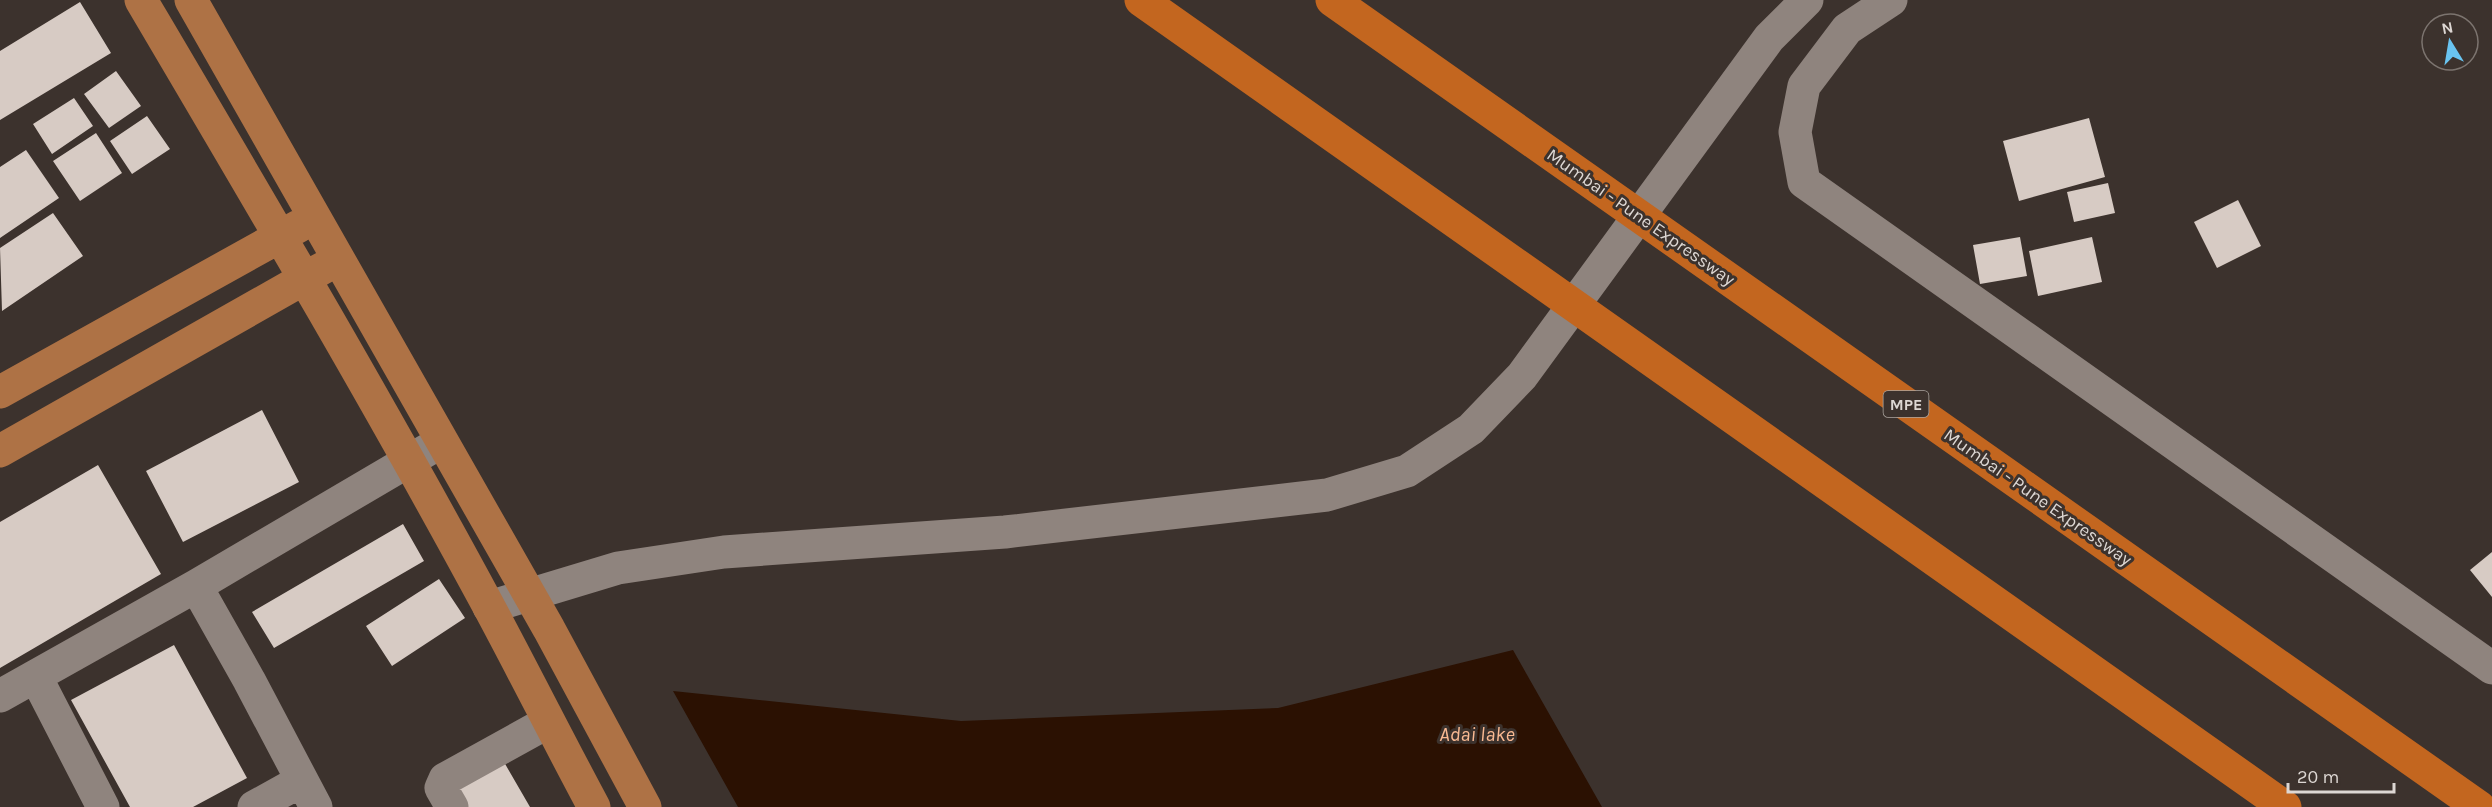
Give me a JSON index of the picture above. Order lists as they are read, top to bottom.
{
  "streets": {
    "highway": ["Mumbai - Pune Expressway", "MPE"]
  },
  "water": ["Adai lake"],
  "scale_bar": "20 m",
  "north": "top"
}
